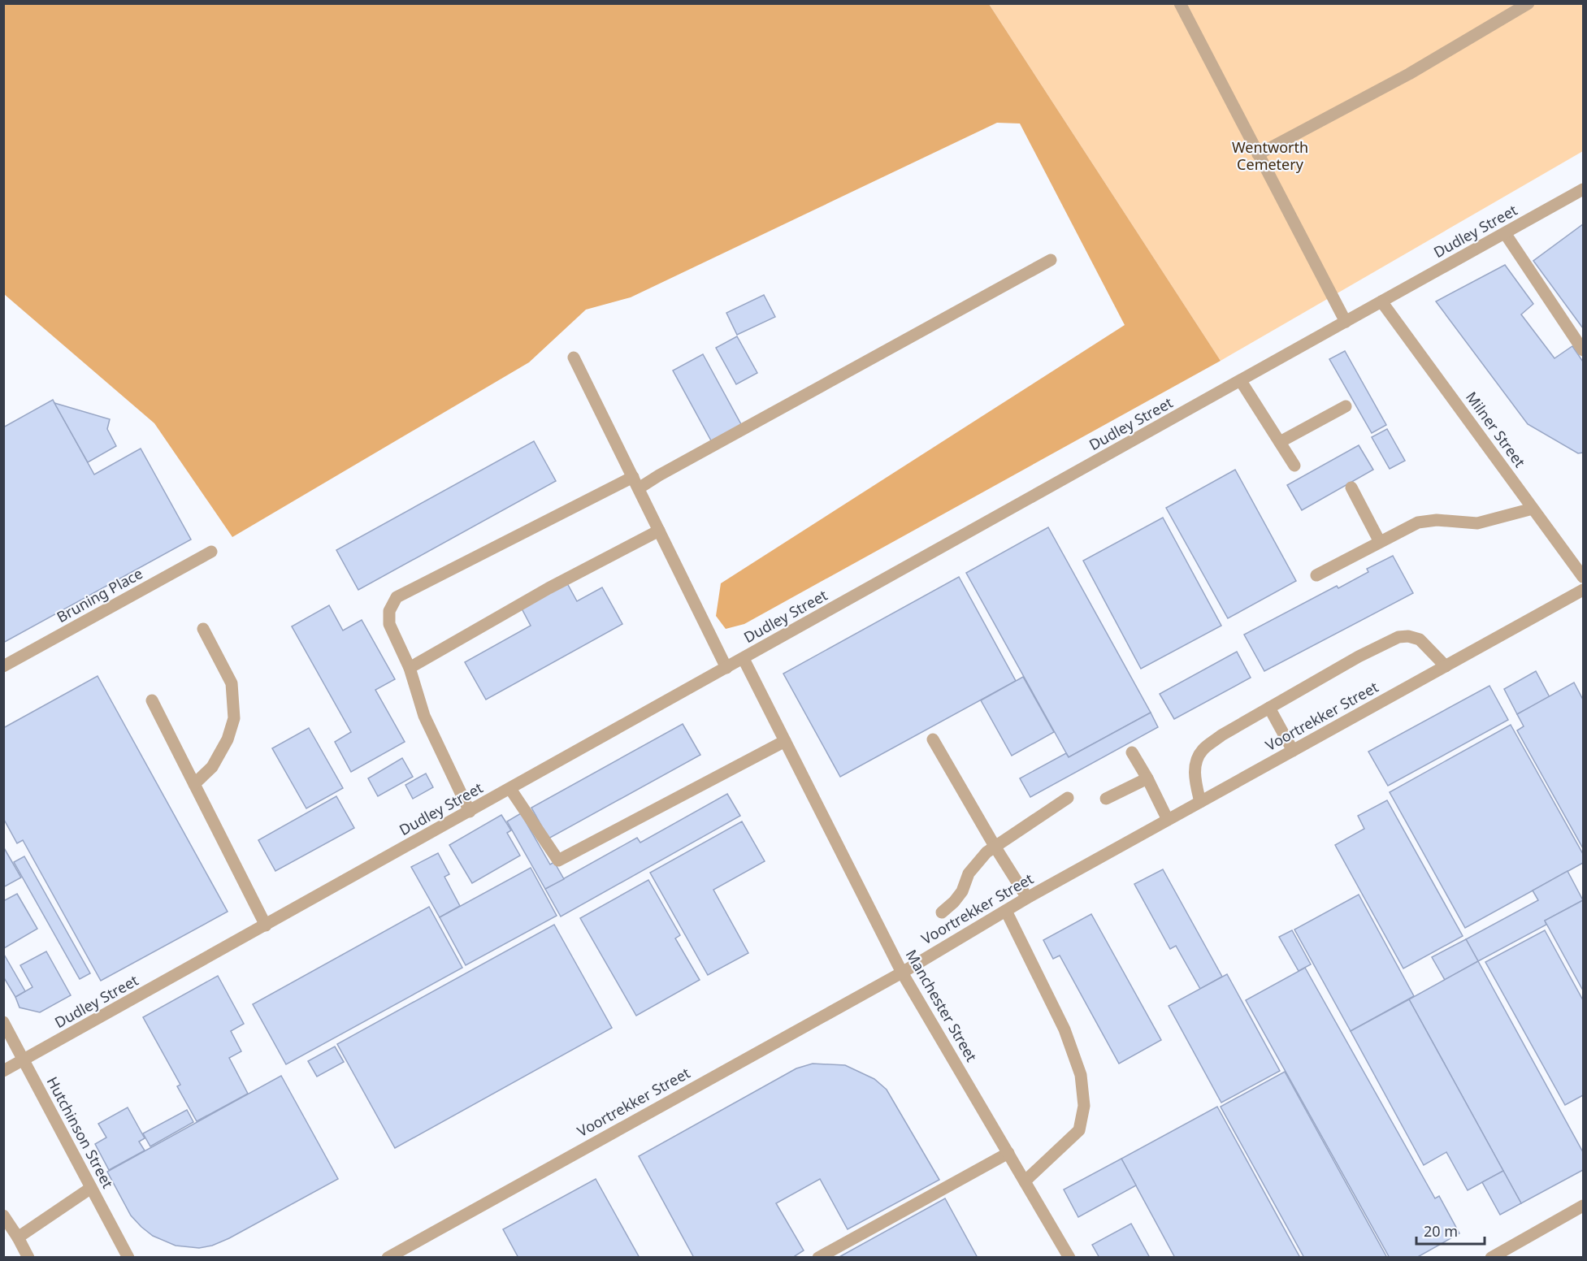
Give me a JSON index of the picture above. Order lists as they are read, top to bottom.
{
  "streets": {
    "street": [
      "Dudley Street",
      "Milner Street",
      "Bruning Place",
      "Voortrekker Street",
      "Manchester Street",
      "Hutchinson Street"
    ]
  },
  "crossings": [
    ["Dudley Street", "Milner Street"],
    ["Dudley Street", "Manchester Street"],
    ["Dudley Street", "Hutchinson Street"],
    ["Voortrekker Street", "Manchester Street"]
  ],
  "parks": ["Wentworth Cemetery"],
  "scale_bar": "20 m"
}
